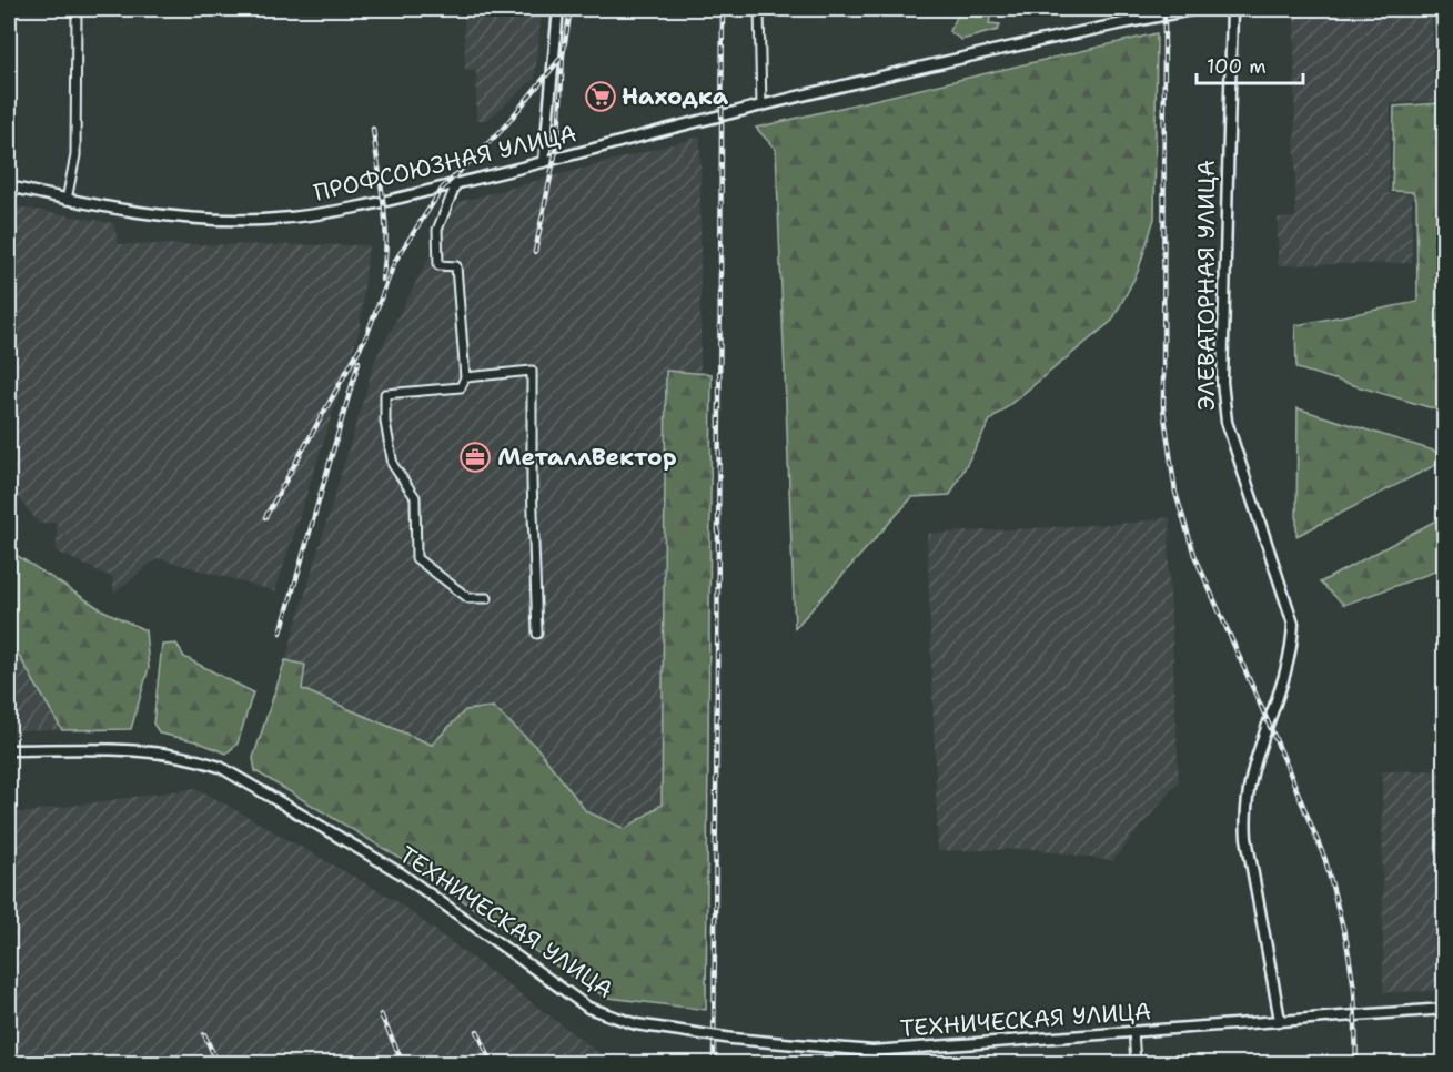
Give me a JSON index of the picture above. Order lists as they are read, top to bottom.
{
  "streets": {
    "main road": ["ПРОФСОЮЗНАЯ УЛИЦА", "ЭЛЕВАТОРНАЯ УЛИЦА", "ТЕХНИЧЕСКАЯ УЛИЦА"]
  },
  "crossings": [
    ["ЭЛЕВАТОРНАЯ УЛИЦА", "ТЕХНИЧЕСКАЯ УЛИЦА"]
  ],
  "places": {
    "supermarket": ["Находка"],
    "office": ["МеталлВектор"]
  },
  "scale_bar": "100 m"
}
